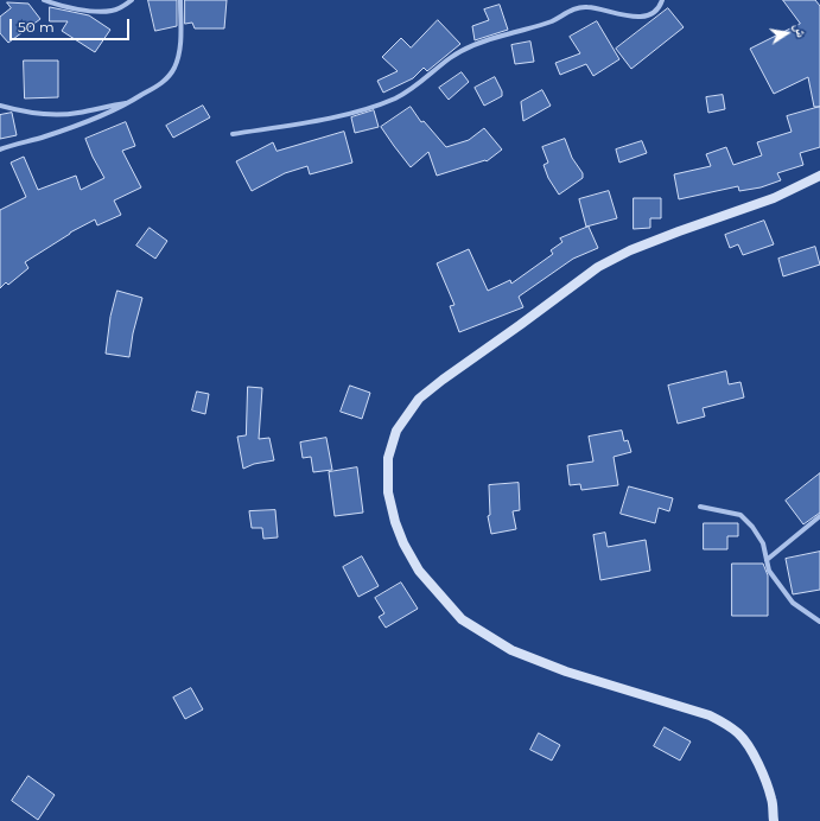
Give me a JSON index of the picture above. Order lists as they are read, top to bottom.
{
  "scale_bar": "50 m",
  "north": "right"
}
